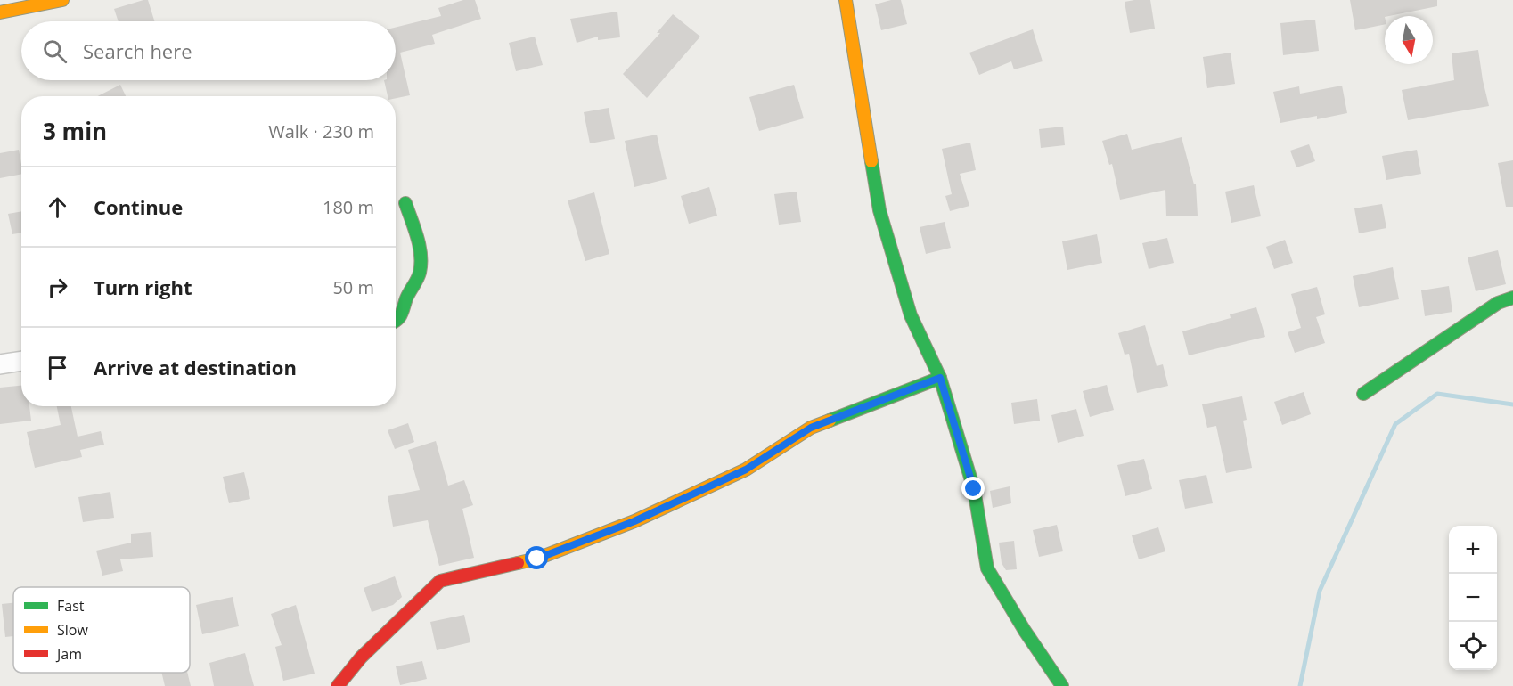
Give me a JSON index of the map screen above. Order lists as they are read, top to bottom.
{
  "legend": ["Fast", "Slow", "Jam"],
  "north": "bottom",
  "page": {
    "search": "Search here",
    "heading": ["3 min", "Walk · 230 m"],
    "list": [
      ["Continue", "180 m"],
      ["Turn right", "50 m"],
      "Arrive at destination"
    ],
    "map_buttons": ["+", "−"]
  }
}
